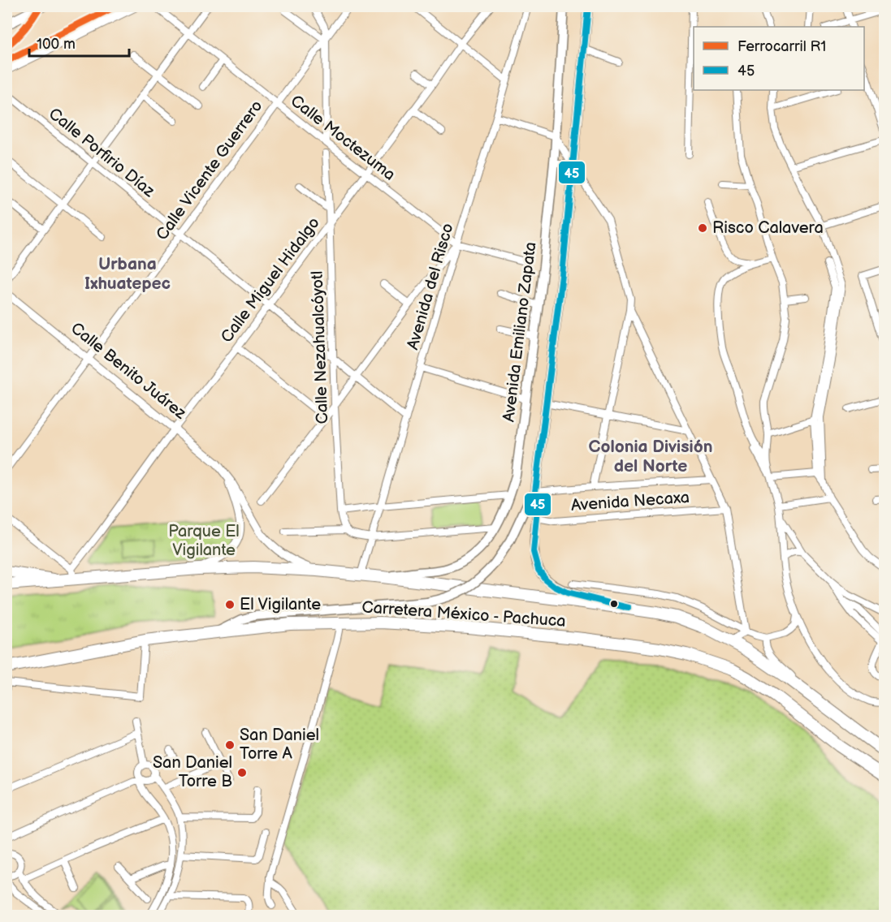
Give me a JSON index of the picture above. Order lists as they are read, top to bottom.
{
  "streets": {
    "highway": ["Carretera México - Pachuca"],
    "main road": ["Avenida Emiliano Zapata"],
    "street": [
      "Calle Moctezuma",
      "Calle Porfirio Díaz",
      "Calle Vicente Guerrero",
      "Calle Miguel Hidalgo",
      "Avenida del Risco",
      "Calle Nezahualcóyotl",
      "Calle Benito Juárez",
      "Avenida Necaxa"
    ]
  },
  "crossings": [
    ["Calle Moctezuma", "Calle Vicente Guerrero"],
    ["Calle Moctezuma", "Calle Miguel Hidalgo"],
    ["Calle Moctezuma", "Avenida del Risco"],
    ["Calle Porfirio Díaz", "Calle Vicente Guerrero"],
    ["Calle Porfirio Díaz", "Calle Miguel Hidalgo"],
    ["Calle Porfirio Díaz", "Avenida del Risco"],
    ["Calle Porfirio Díaz", "Calle Nezahualcóyotl"],
    ["Calle Vicente Guerrero", "Calle Benito Juárez"],
    ["Calle Miguel Hidalgo", "Calle Nezahualcóyotl"],
    ["Calle Miguel Hidalgo", "Calle Benito Juárez"],
    ["Calle Miguel Hidalgo", "Carretera México - Pachuca"],
    ["Avenida del Risco", "Carretera México - Pachuca"],
    ["Avenida Emiliano Zapata", "Carretera México - Pachuca"],
    ["Calle Benito Juárez", "Carretera México - Pachuca"]
  ],
  "districts": ["Urbana Ixhuatepec", "Colonia División del Norte"],
  "parks": ["Parque El Vigilante"],
  "places": [
    "Risco Calavera",
    "El Vigilante",
    "San Daniel Torre A",
    "San Daniel Torre B"
  ],
  "lines": ["rail line R1", "transit line 45"],
  "legend": ["Ferrocarril R1", "45"],
  "scale_bar": "100 m"
}
